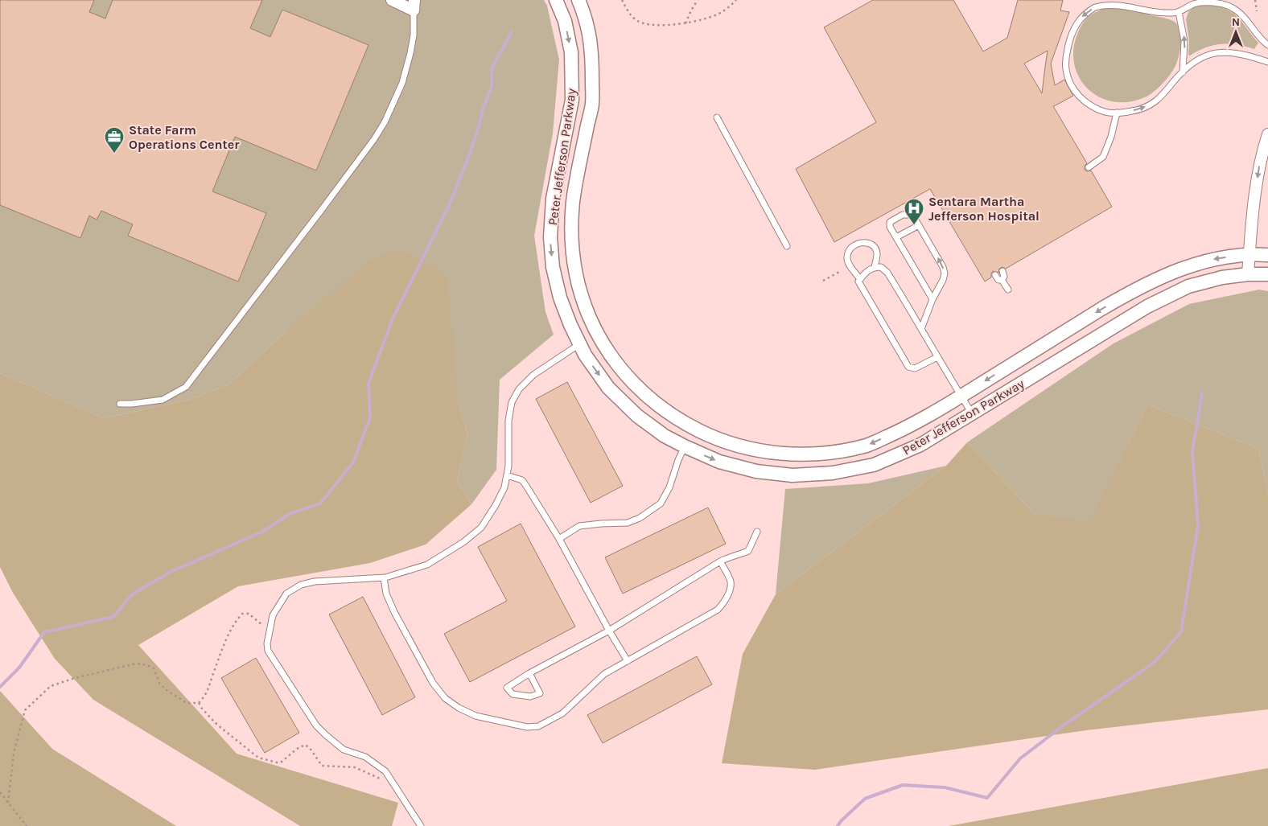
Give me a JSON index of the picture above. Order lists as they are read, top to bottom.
{
  "streets": {
    "street": ["Peter Jefferson Parkway"]
  },
  "places": {
    "office": ["State Farm Operations Center"],
    "hospital": ["Sentara Martha Jefferson Hospital"]
  },
  "north": "top"
}
